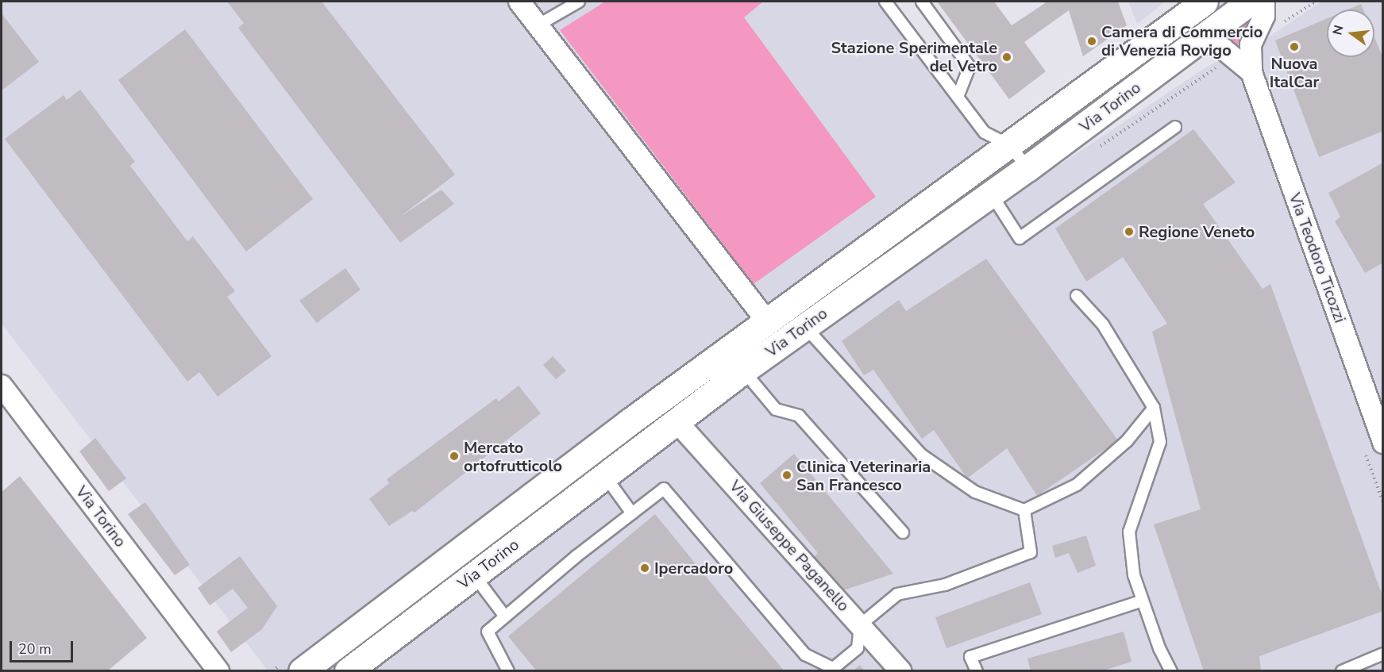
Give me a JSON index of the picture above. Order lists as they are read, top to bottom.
{
  "streets": {
    "street": ["Via Torino", "Via Teodoro Ticozzi", "Via Giuseppe Paganello"]
  },
  "crossings": [
    ["Via Torino", "Via Giuseppe Paganello"]
  ],
  "places": [
    "Camera di Commercio di Venezia Rovigo",
    "Nuova ItalCar",
    "Stazione Sperimentale del Vetro",
    "Regione Veneto",
    "Mercato ortofrutticolo",
    "Clinica Veterinaria San Francesco",
    "Ipercadoro"
  ],
  "scale_bar": "20 m",
  "north": "left"
}
